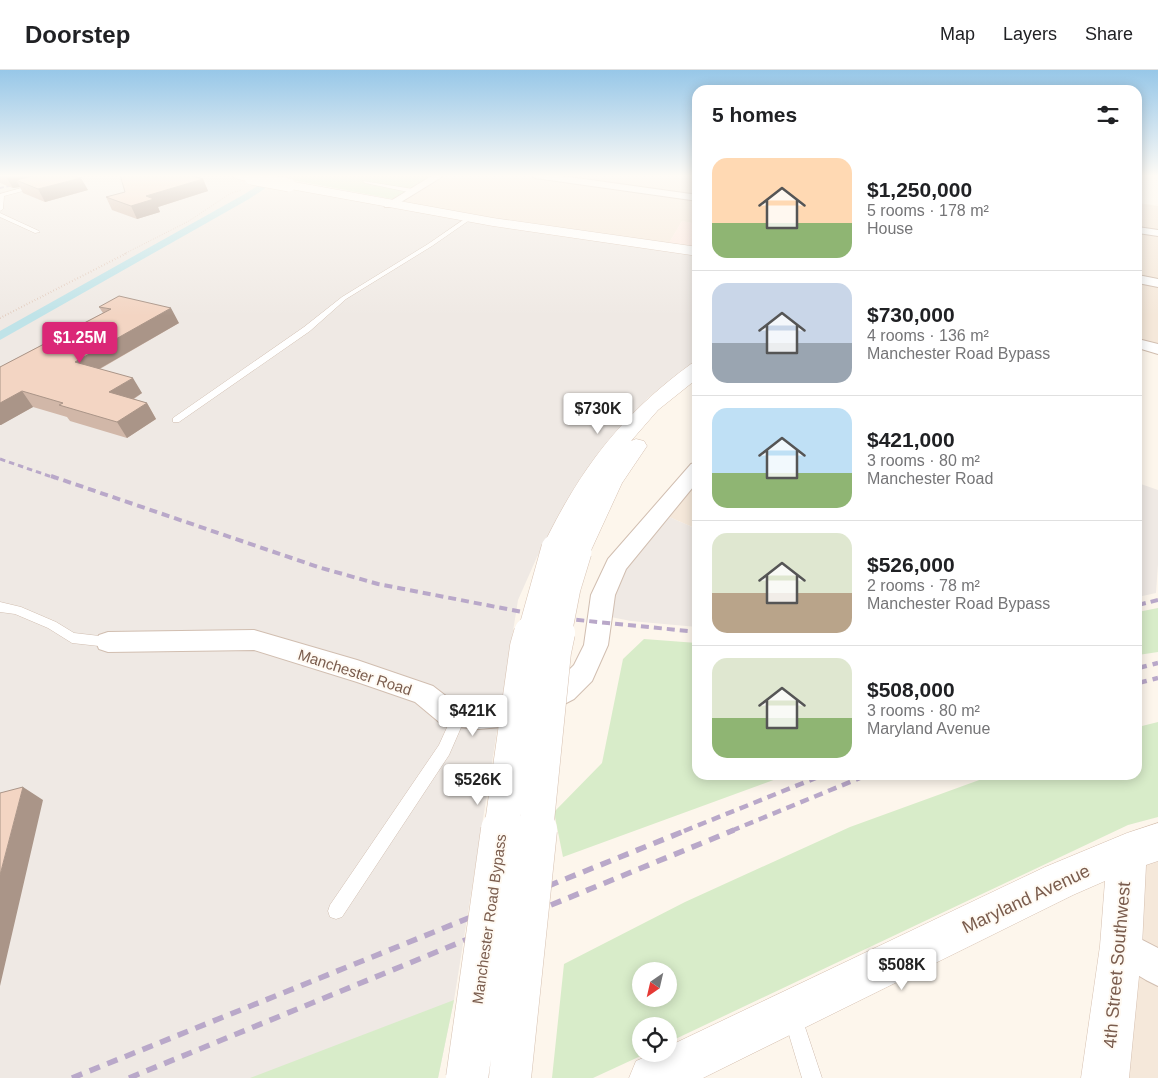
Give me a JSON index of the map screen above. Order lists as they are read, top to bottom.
{
  "streets": {
    "main road": ["Maryland Avenue", "Manchester Road Bypass", "4th Street Southwest"],
    "street": ["Manchester Road"]
  },
  "crossings": [
    ["Maryland Avenue", "4th Street Southwest"]
  ],
  "north": "bottom left",
  "page": {
    "header": "Doorstep",
    "nav": ["Map", "Layers", "Share"],
    "heading": "5 homes",
    "list": [
      {
        "name": "$1,250,000",
        "note": "5 rooms · 178 m² · House"
      },
      {
        "name": "$730,000",
        "note": "4 rooms · 136 m² · Manchester Road Bypass"
      },
      {
        "name": "$421,000",
        "note": "3 rooms · 80 m² · Manchester Road"
      },
      {
        "name": "$526,000",
        "note": "2 rooms · 78 m² · Manchester Road Bypass"
      },
      {
        "name": "$508,000",
        "note": "3 rooms · 80 m² · Maryland Avenue"
      }
    ],
    "price": [
      "$1.25M",
      "$730K",
      "$421K",
      "$526K",
      "$508K"
    ]
  }
}
